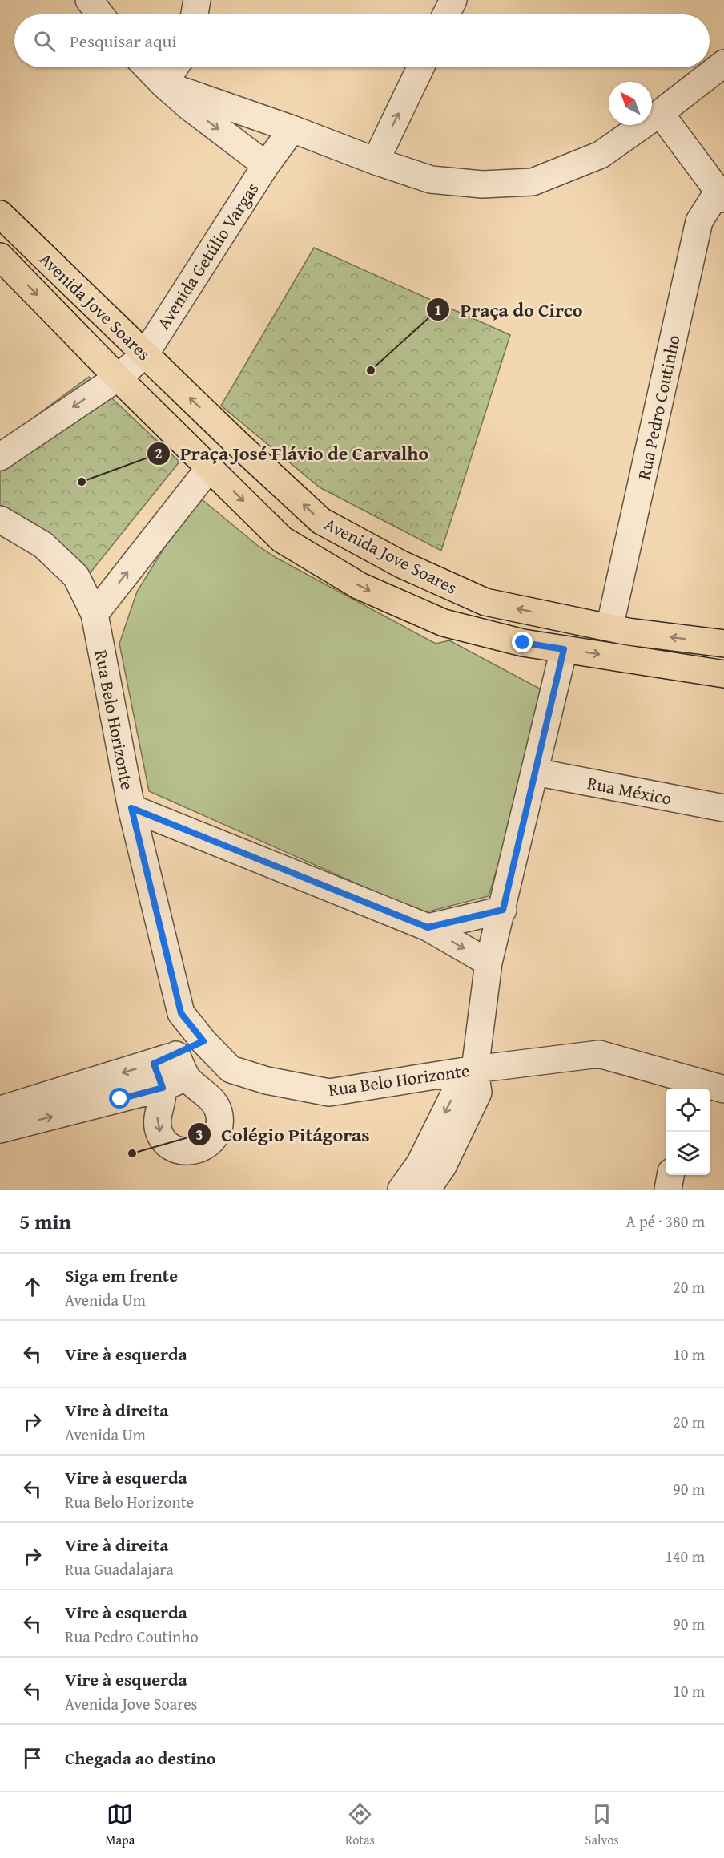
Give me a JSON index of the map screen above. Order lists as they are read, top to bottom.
{
  "streets": {
    "main road": ["Avenida Jove Soares"],
    "street": [
      "Avenida Getúlio Vargas",
      "Rua Pedro Coutinho",
      "Rua Belo Horizonte",
      "Rua México"
    ]
  },
  "crossings": [
    ["Avenida Getúlio Vargas", "Avenida Jove Soares"],
    ["Avenida Jove Soares", "Rua Pedro Coutinho"]
  ],
  "places": ["Praça do Circo", "Praça José Flávio de Carvalho", "Colégio Pitágoras"],
  "north": "top left",
  "page": {
    "search": "Pesquisar aqui",
    "heading": ["5 min", "A pé · 380 m"],
    "list": [
      ["Siga em frente", "Avenida Um", "20 m"],
      ["Vire à esquerda", "10 m"],
      ["Vire à direita", "Avenida Um", "20 m"],
      ["Vire à esquerda", "Rua Belo Horizonte", "90 m"],
      ["Vire à direita", "Rua Guadalajara", "140 m"],
      ["Vire à esquerda", "Rua Pedro Coutinho", "90 m"],
      ["Vire à esquerda", "Avenida Jove Soares", "10 m"],
      "Chegada ao destino"
    ],
    "nav": ["Mapa", "Rotas", "Salvos"]
  }
}
